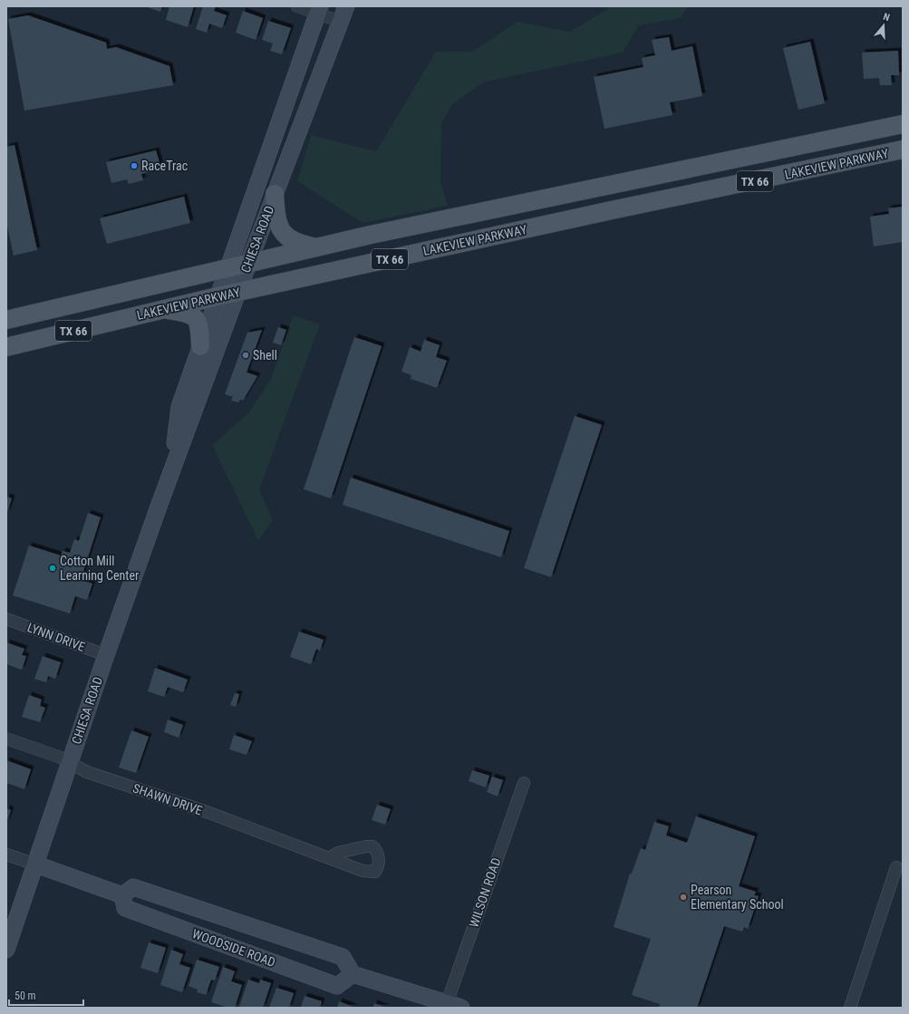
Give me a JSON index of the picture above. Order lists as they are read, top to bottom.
{
  "streets": {
    "main road": [
      "LAKEVIEW PARKWAY",
      "TX 66",
      "CHIESA ROAD",
      "WOODSIDE ROAD"
    ],
    "street": ["LYNN DRIVE", "SHAWN DRIVE", "WILSON ROAD"]
  },
  "crossings": [
    ["LAKEVIEW PARKWAY", "CHIESA ROAD"],
    ["CHIESA ROAD", "LYNN DRIVE"],
    ["CHIESA ROAD", "SHAWN DRIVE"]
  ],
  "places": [
    "RaceTrac",
    "Shell",
    "Cotton Mill Learning Center",
    "Pearson Elementary School"
  ],
  "scale_bar": "50 m",
  "north": "top"
}
